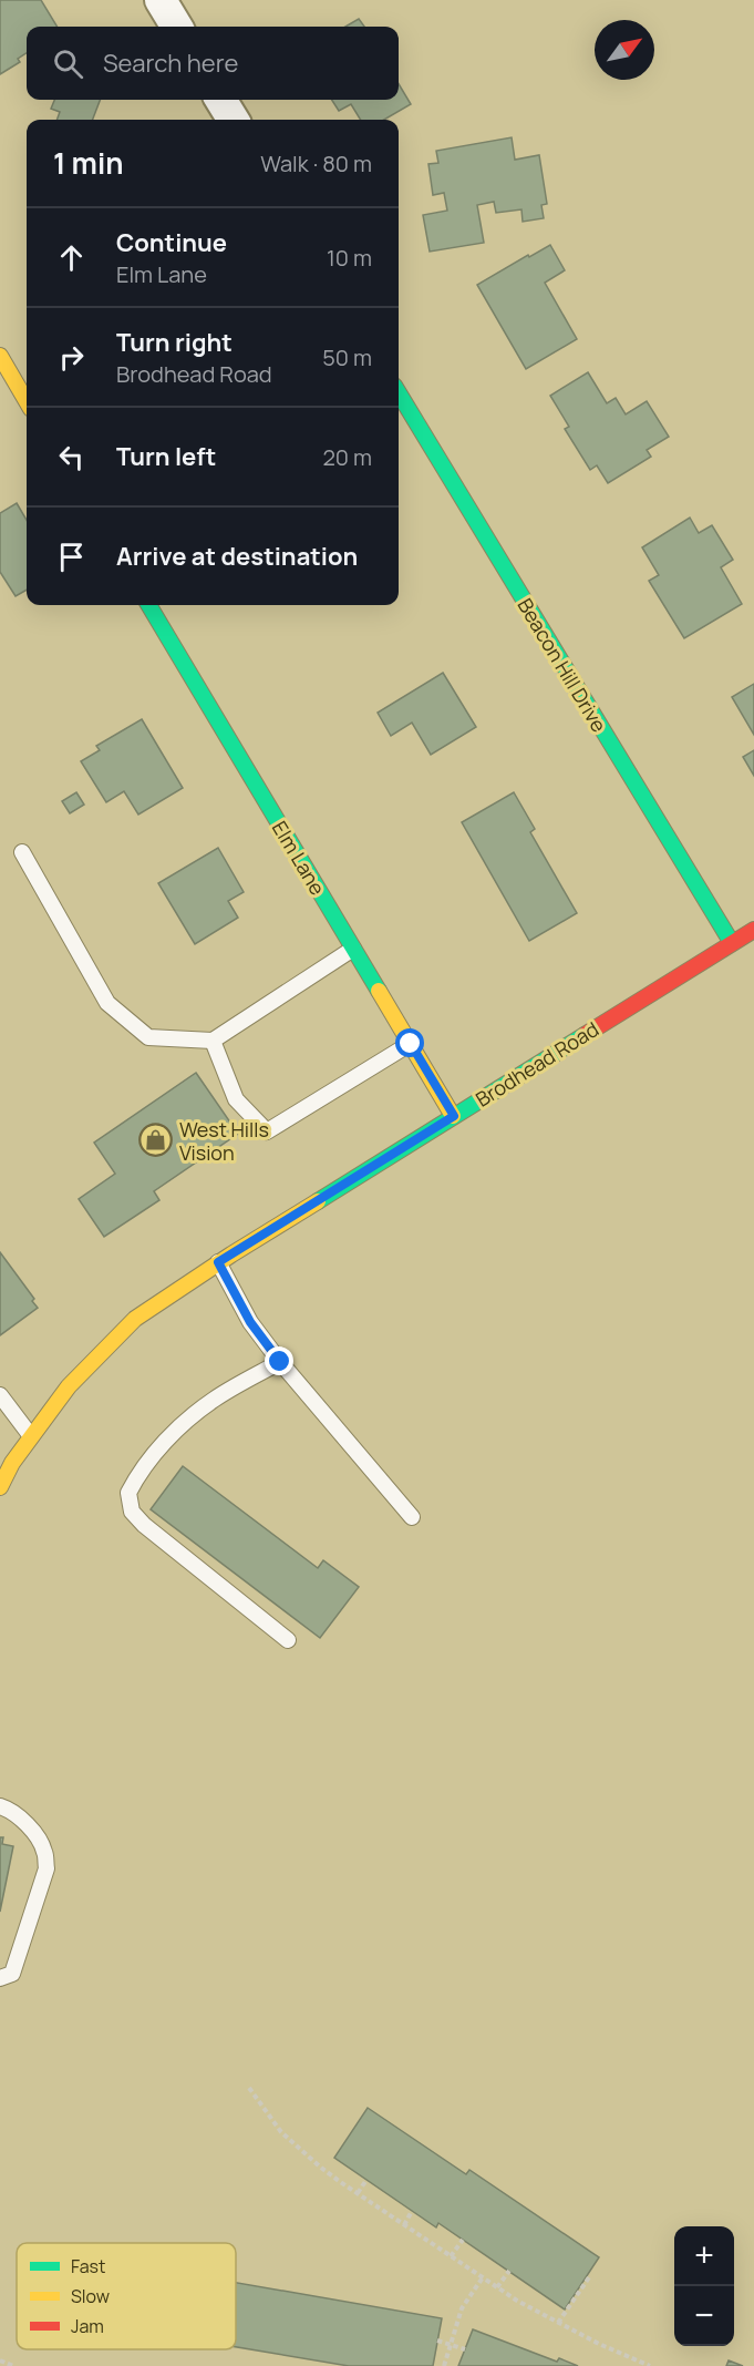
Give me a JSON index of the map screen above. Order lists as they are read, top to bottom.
{
  "streets": {
    "street": ["Beacon Hill Drive", "Elm Lane", "Brodhead Road"]
  },
  "crossings": [
    ["Beacon Hill Drive", "Brodhead Road"],
    ["Elm Lane", "Brodhead Road"]
  ],
  "places": {
    "shop": ["West Hills Vision"]
  },
  "legend": ["Fast", "Slow", "Jam"],
  "north": "top right",
  "page": {
    "search": "Search here",
    "heading": ["1 min", "Walk · 80 m"],
    "list": [
      ["Continue", "Elm Lane", "10 m"],
      ["Turn right", "Brodhead Road", "50 m"],
      ["Turn left", "20 m"],
      "Arrive at destination"
    ],
    "map_buttons": ["+", "−"]
  }
}
